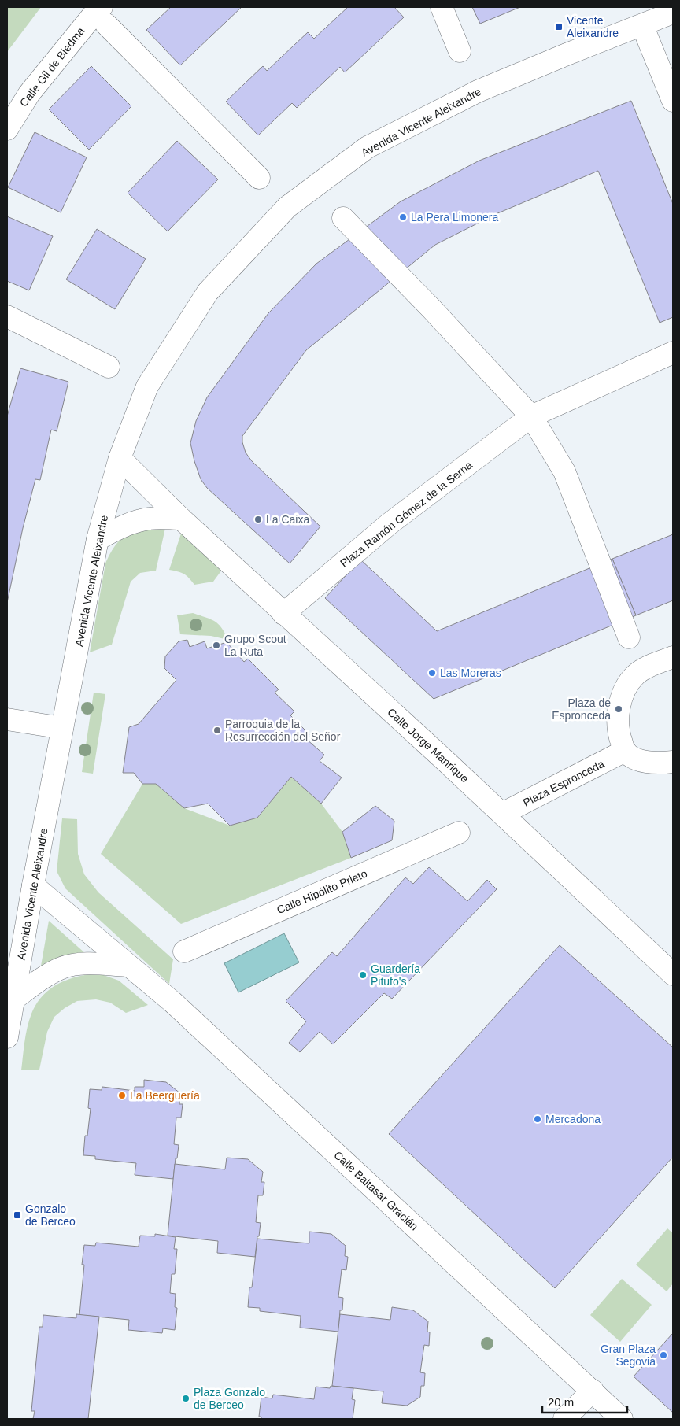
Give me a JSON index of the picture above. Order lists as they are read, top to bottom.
{
  "streets": {
    "street": [
      "Calle Gil de Biedma",
      "Avenida Vicente Aleixandre",
      "Plaza Ramón Gómez de la Serna",
      "Calle Jorge Manrique",
      "Plaza Espronceda",
      "Calle Hipólito Prieto",
      "Calle Baltasar Gracián"
    ]
  },
  "crossings": [
    ["Avenida Vicente Aleixandre", "Calle Jorge Manrique"],
    ["Avenida Vicente Aleixandre", "Calle Baltasar Gracián"],
    ["Plaza Ramón Gómez de la Serna", "Calle Jorge Manrique"],
    ["Calle Jorge Manrique", "Plaza Espronceda"]
  ],
  "places": {
    "transit": ["Vicente Aleixandre", "Gonzalo de Berceo"],
    "other": [
      "La Pera Limonera",
      "La Caixa",
      "Grupo Scout La Ruta",
      "Las Moreras",
      "Plaza de Espronceda",
      "Parroquia de la Resurrección del Señor",
      "Guardería Pitufo's",
      "La Beerguería",
      "Mercadona",
      "Gran Plaza Segovia",
      "Plaza Gonzalo de Berceo"
    ]
  },
  "scale_bar": "20 m"
}
